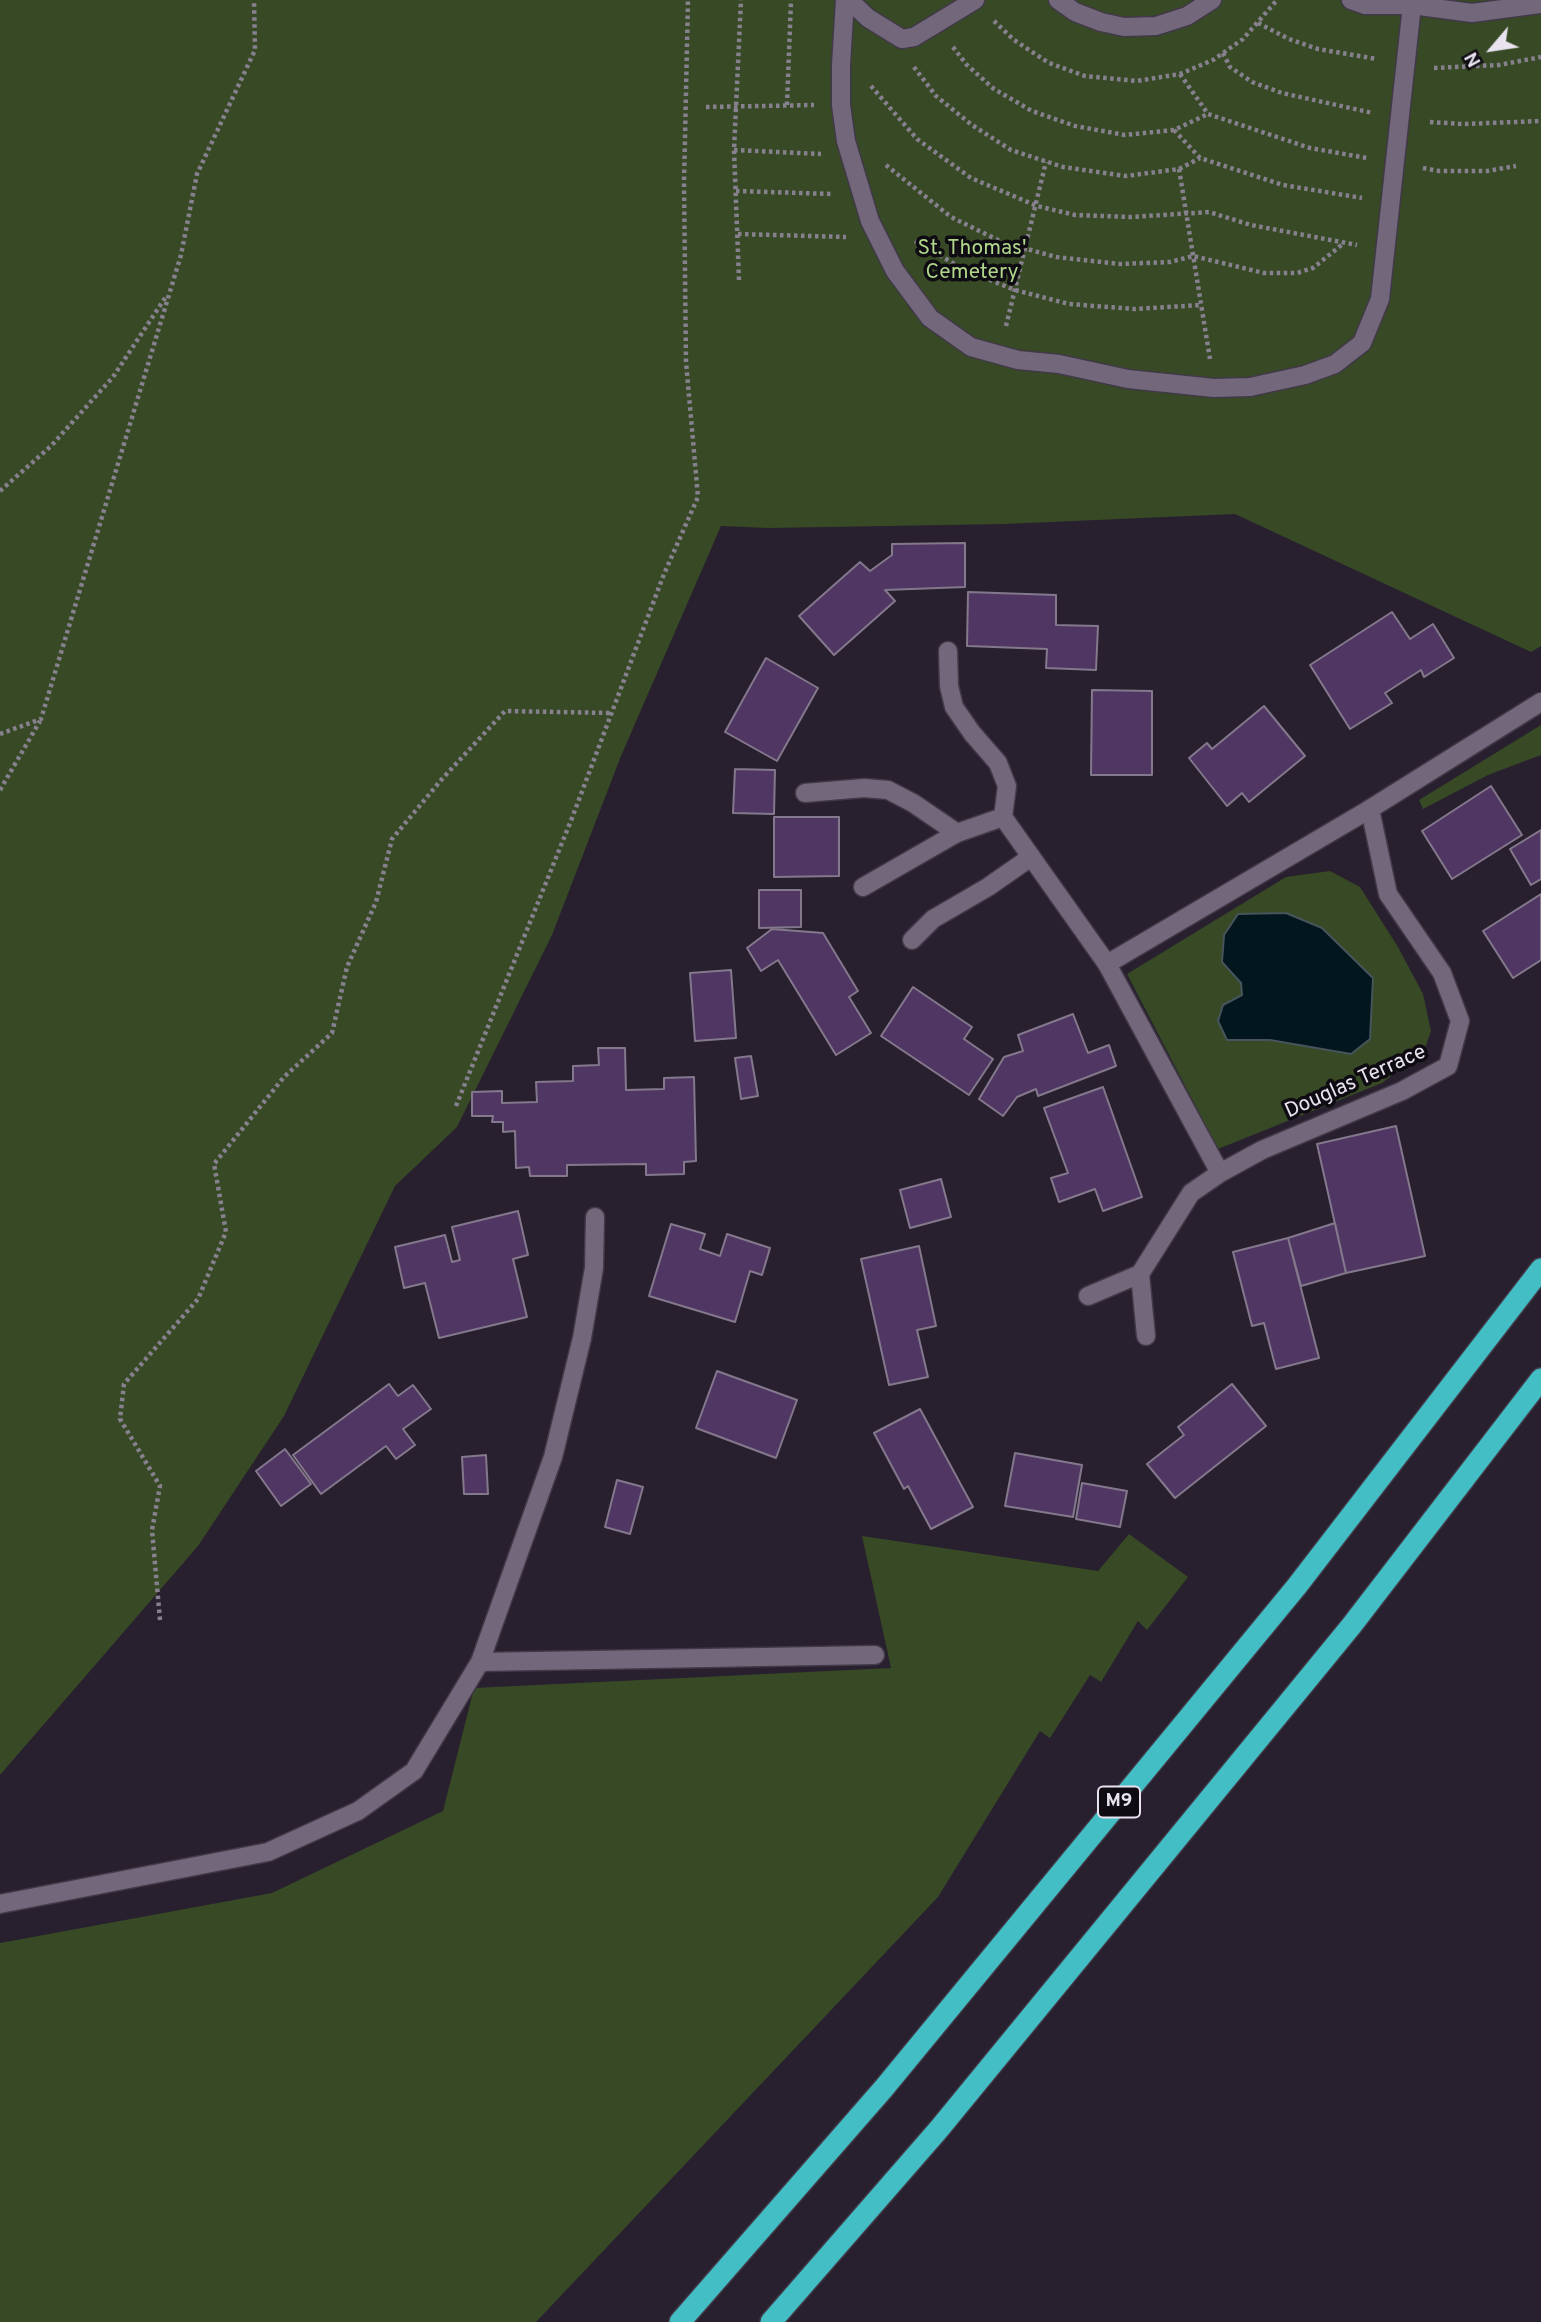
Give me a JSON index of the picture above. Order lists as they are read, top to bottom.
{
  "streets": {
    "highway": ["M9"],
    "street": ["Douglas Terrace"]
  },
  "parks": ["St. Thomas' Cemetery"],
  "north": "bottom left"
}
